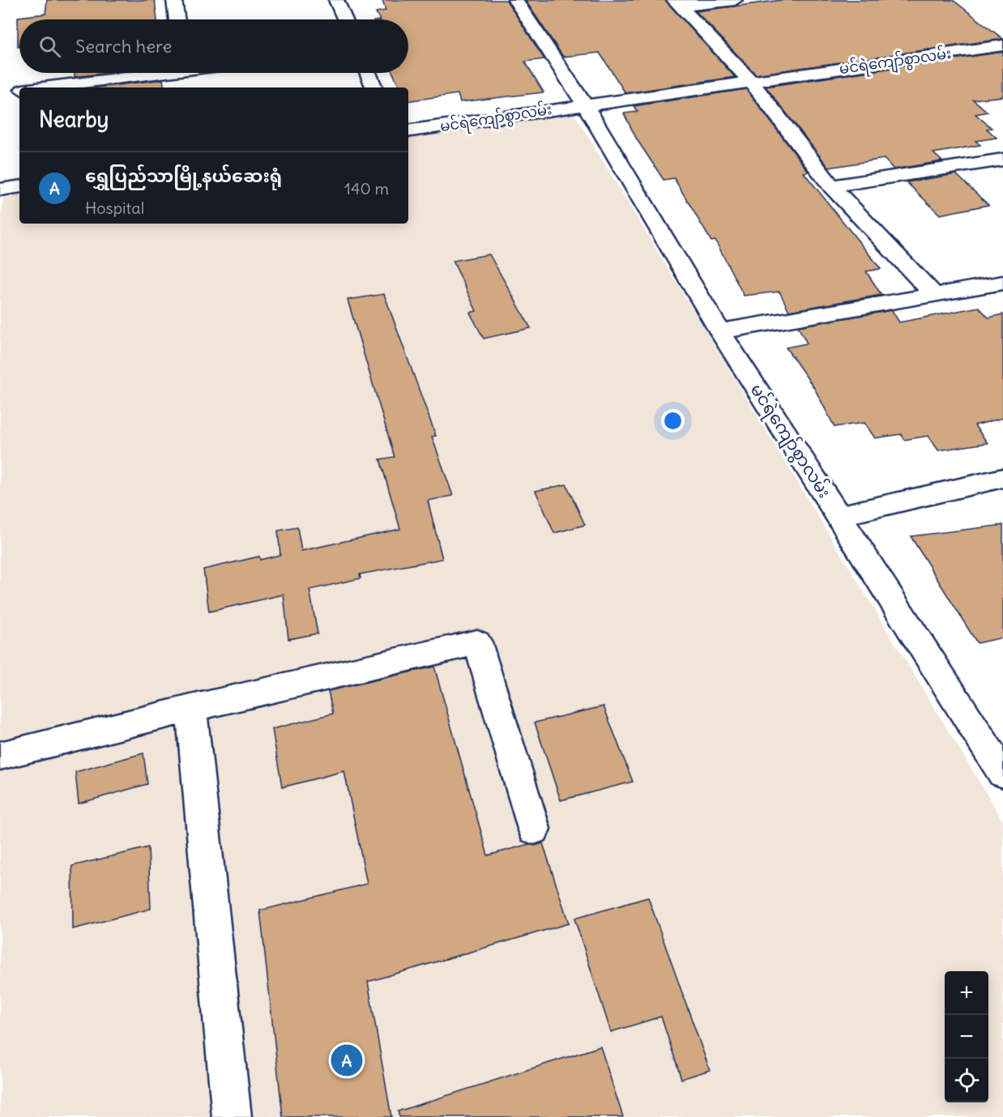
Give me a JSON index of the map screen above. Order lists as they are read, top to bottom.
{
  "streets": {
    "street": ["မင်ရဲကျော်စွာလမ်း"]
  },
  "page": {
    "search": "Search here",
    "heading": "Nearby",
    "list": [
      {
        "mark": "A",
        "name": "ရွှေပြည်သာမြို့နယ်ဆေးရုံ",
        "note": "Hospital",
        "value": "140 m"
      }
    ],
    "map_buttons": ["+", "−"],
    "pins": "A"
  }
}
